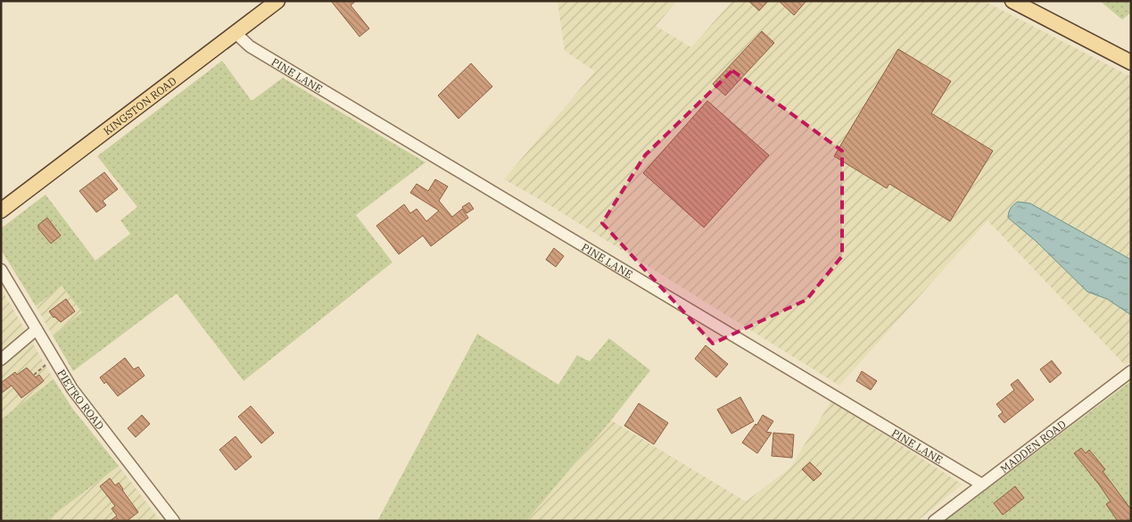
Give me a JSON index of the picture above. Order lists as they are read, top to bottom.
{
  "streets": {
    "main road": ["KINGSTON ROAD"],
    "street": ["PINE LANE", "PIETRO ROAD", "MADDEN ROAD"]
  },
  "crossings": [
    ["PINE LANE", "KINGSTON ROAD"],
    ["PINE LANE", "MADDEN ROAD"]
  ]
}
